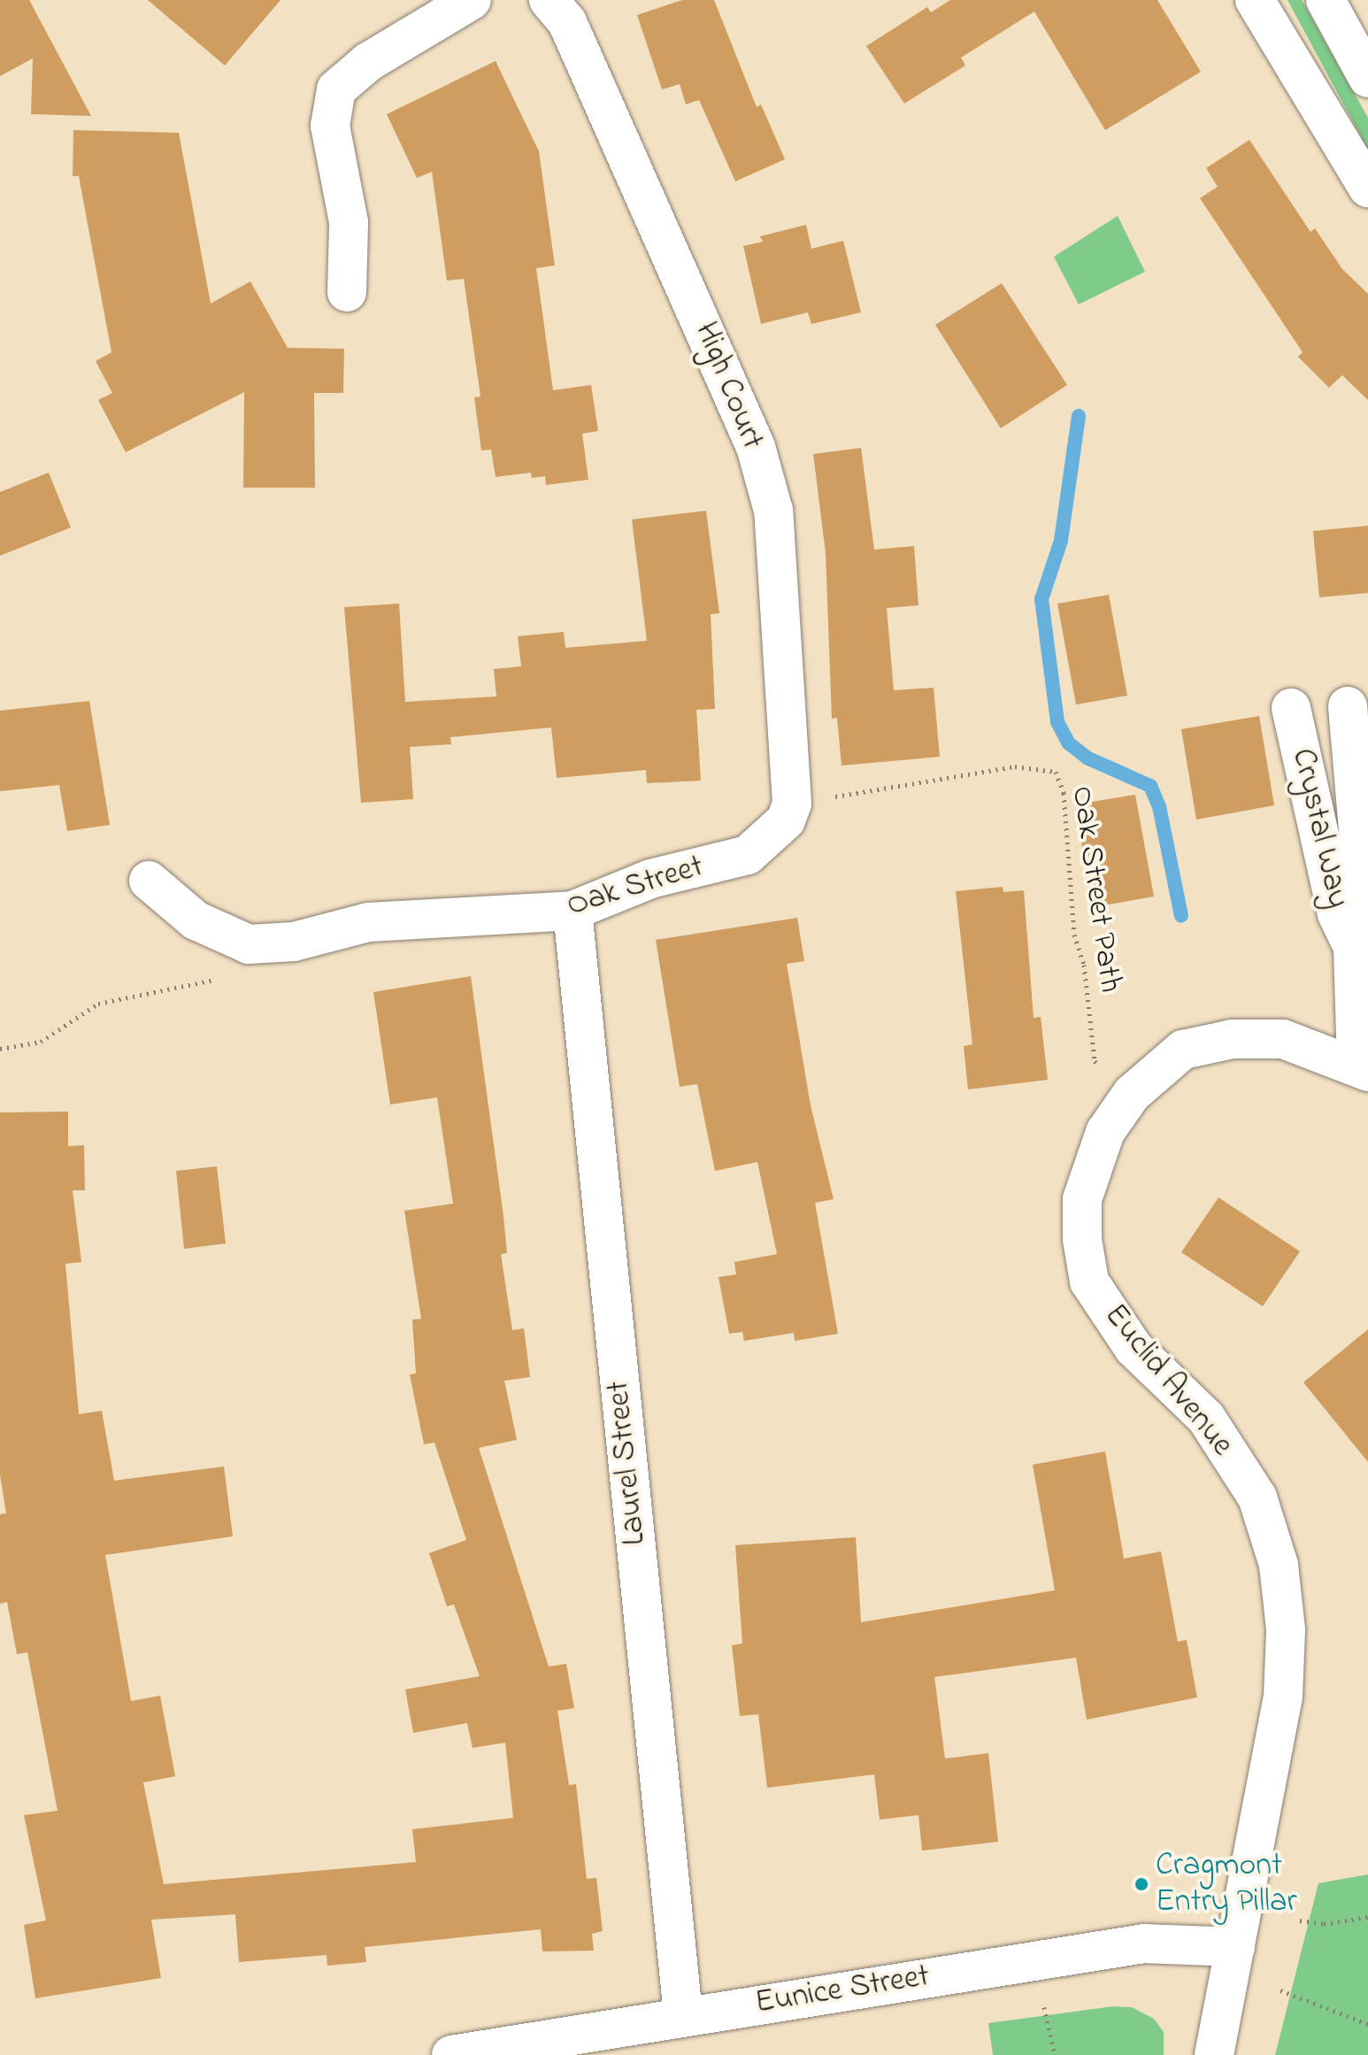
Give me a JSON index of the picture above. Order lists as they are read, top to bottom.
{
  "streets": {
    "street": [
      "High Court",
      "Crystal Way",
      "Oak Street",
      "Euclid Avenue",
      "Laurel Street",
      "Eunice Street"
    ],
    "path": ["Oak Street Path"]
  },
  "crossings": [
    ["High Court", "Oak Street"],
    ["High Court", "Oak Street Path"],
    ["Crystal Way", "Euclid Avenue"],
    ["Oak Street", "Oak Street Path"],
    ["Oak Street", "Laurel Street"],
    ["Oak Street Path", "Euclid Avenue"],
    ["Euclid Avenue", "Eunice Street"],
    ["Laurel Street", "Eunice Street"]
  ],
  "places": ["Cragmont Entry Pillar"]
}
